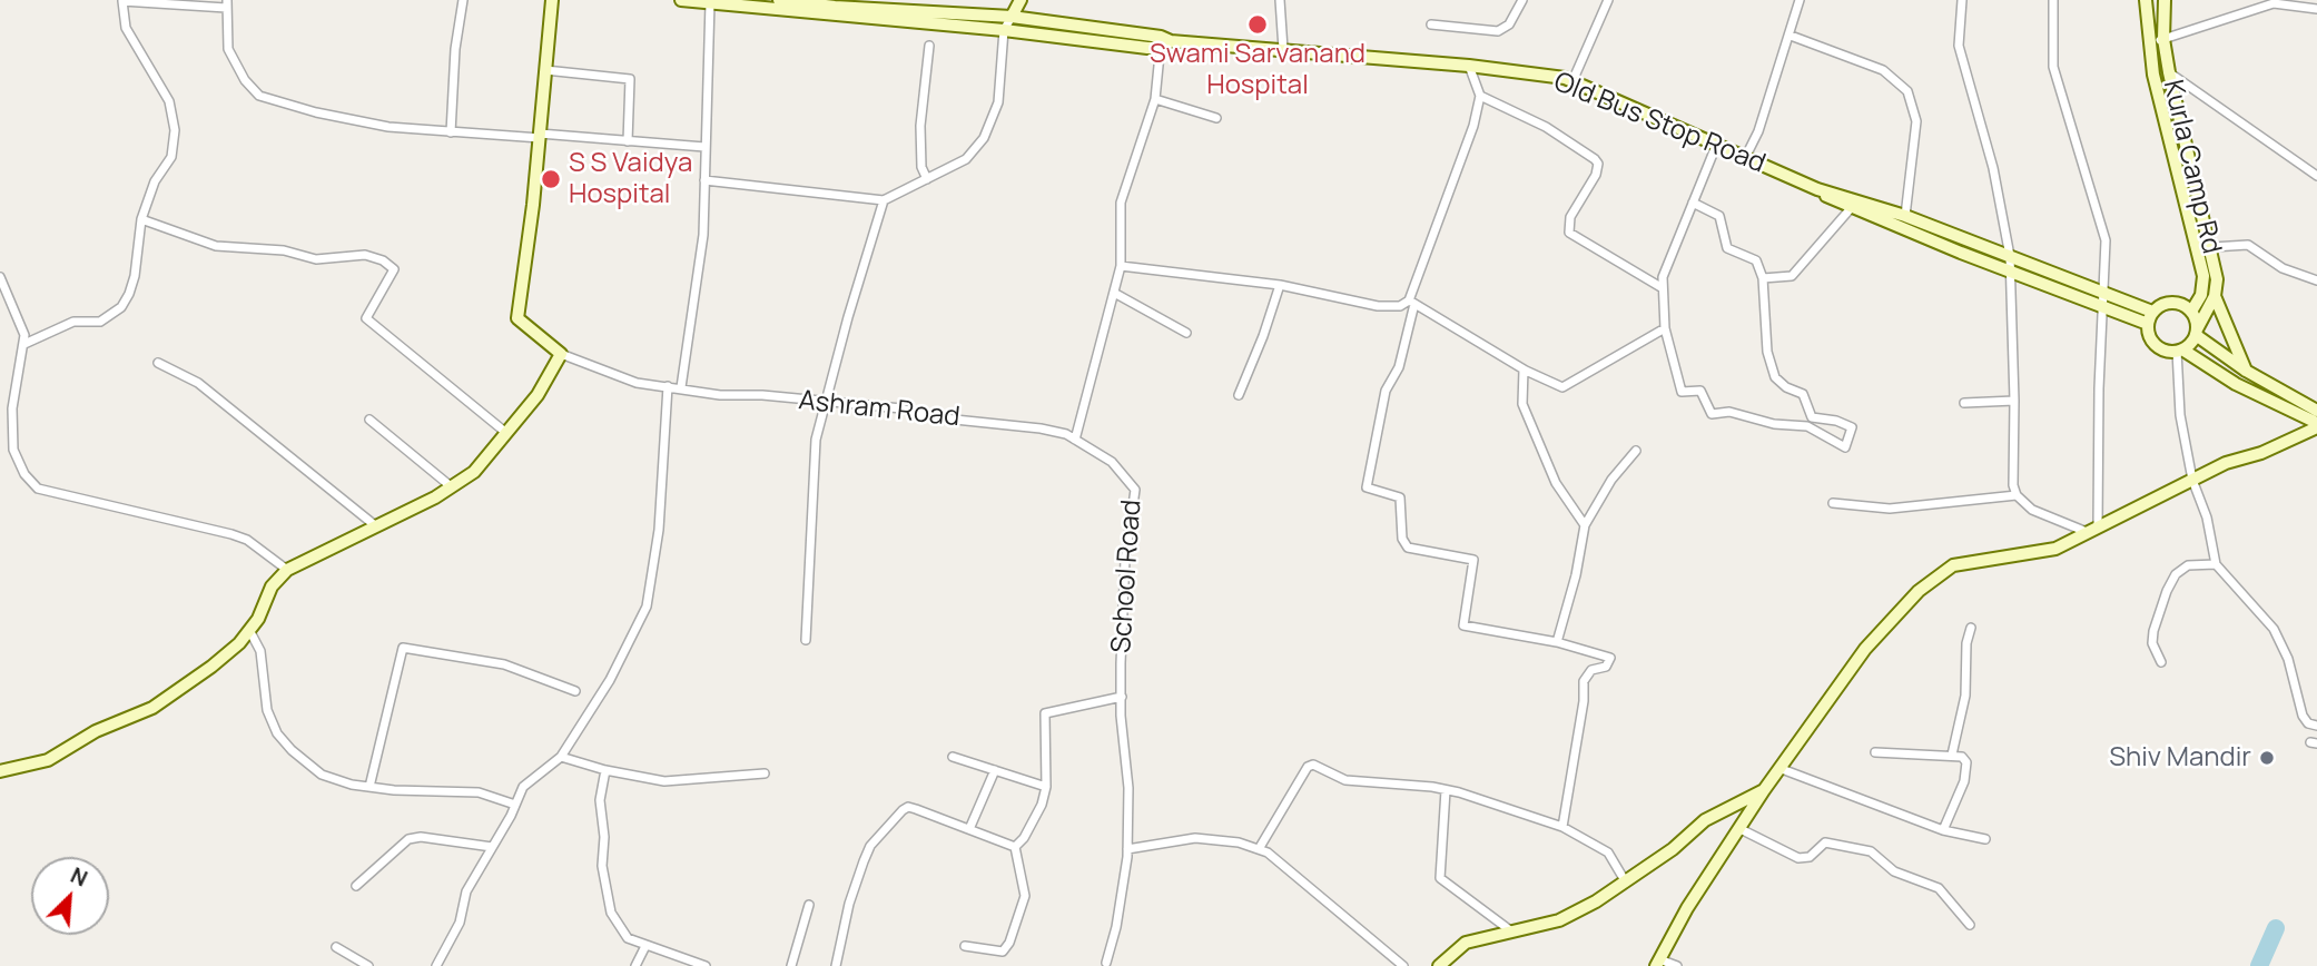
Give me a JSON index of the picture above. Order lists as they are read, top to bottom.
{
  "streets": {
    "street": [
      "Old Bus Stop Road",
      "Kurla Camp Rd",
      "Ashram Road",
      "School Road"
    ]
  },
  "crossings": [
    ["Old Bus Stop Road", "Kurla Camp Rd"],
    ["Ashram Road", "School Road"]
  ],
  "places": ["Swami Sarvanand Hospital", "S S Vaidya Hospital", "Shiv Mandir"],
  "north": "top right"
}
